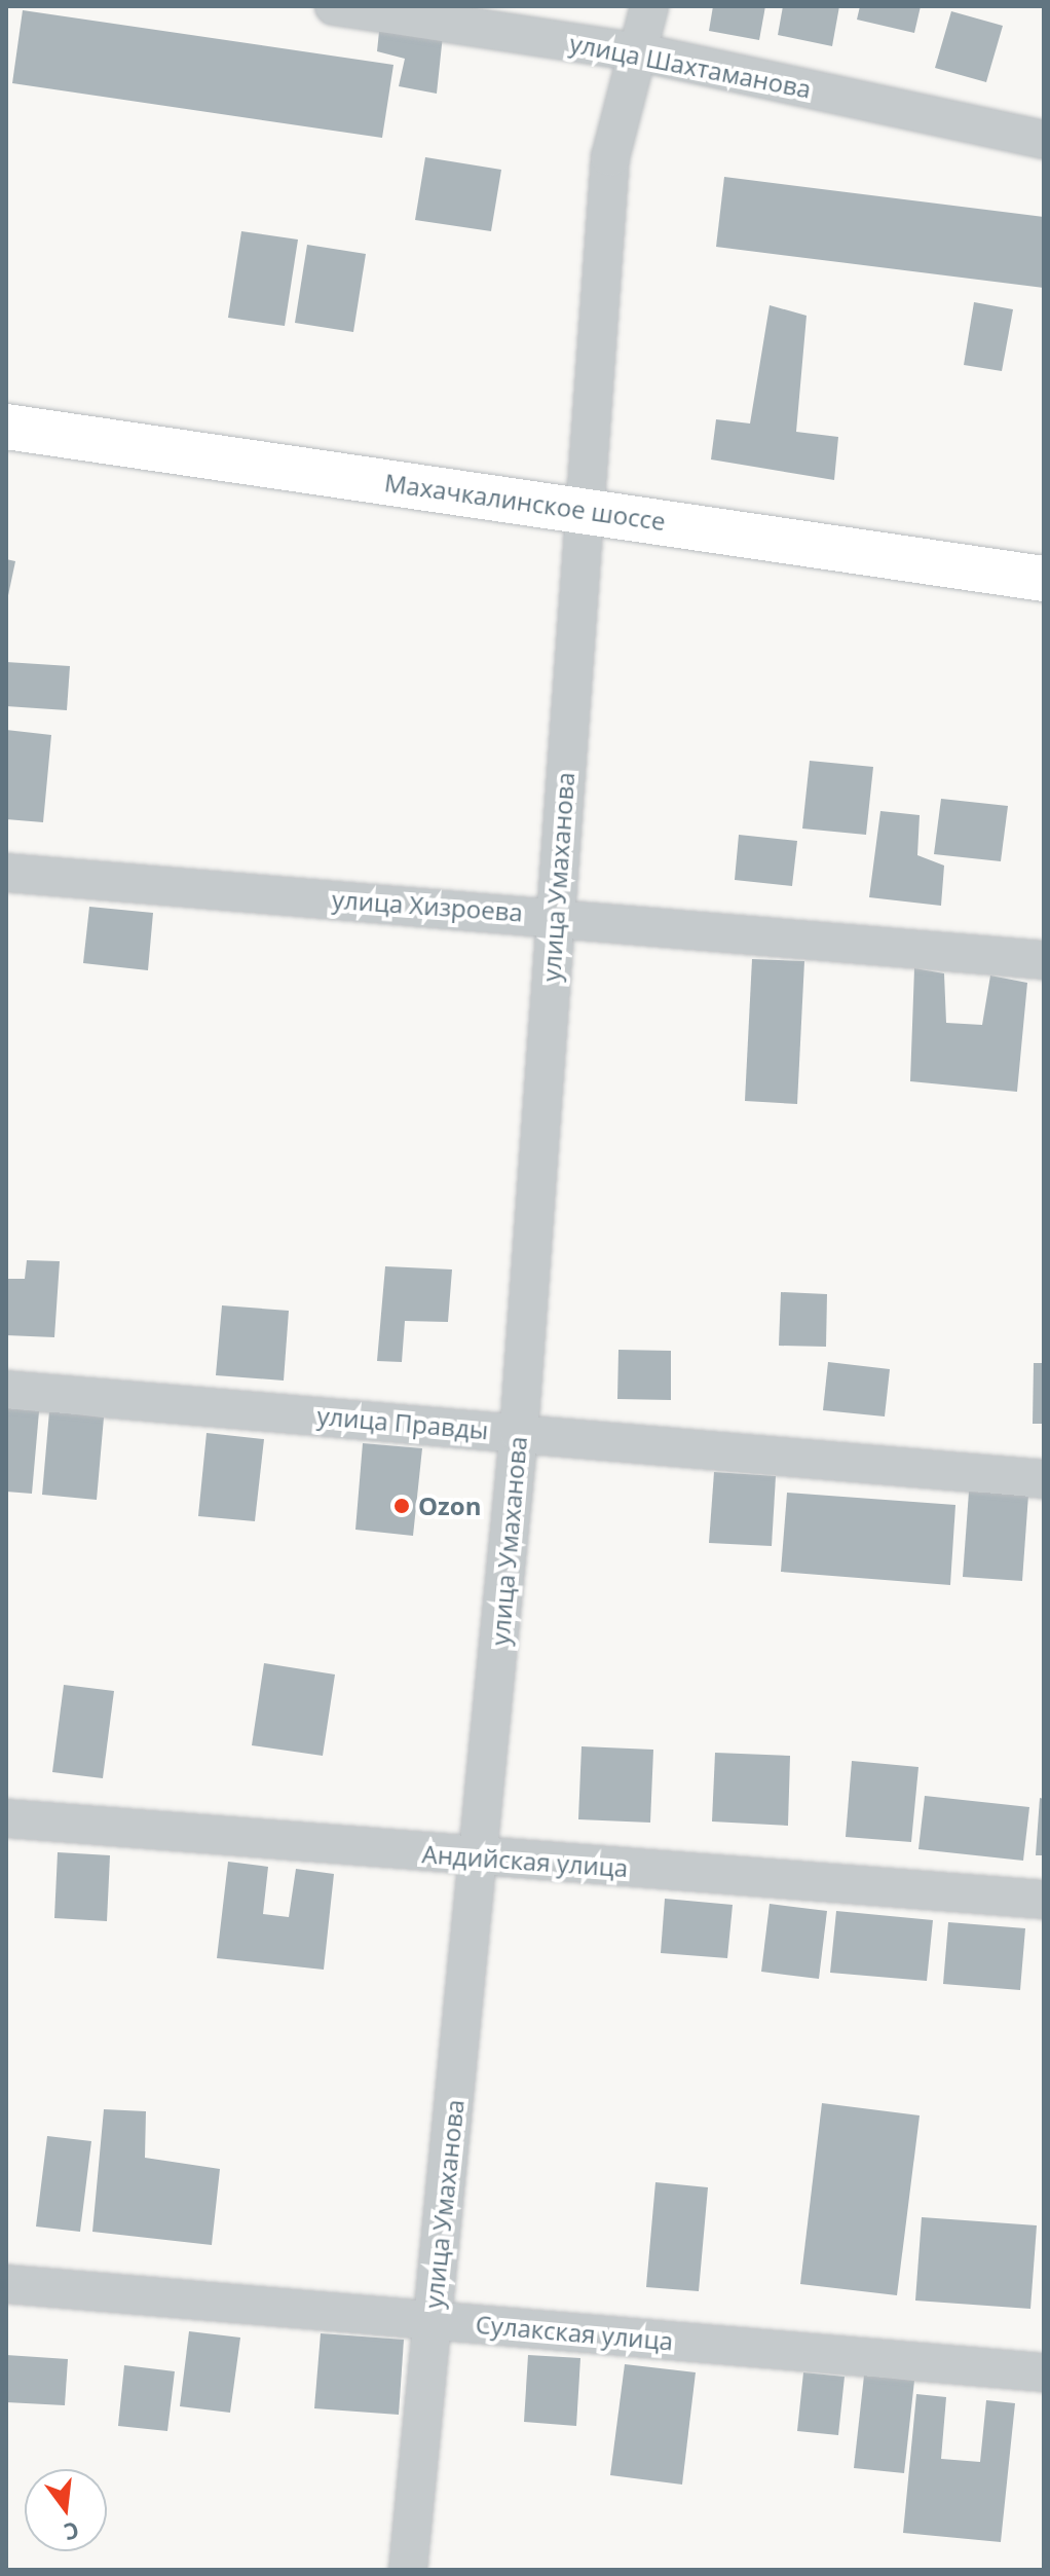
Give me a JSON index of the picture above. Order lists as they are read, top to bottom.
{
  "streets": {
    "highway": ["Махачкалинское шоссе"],
    "street": [
      "улица Шахтаманова",
      "улица Умаханова",
      "улица Хизроева",
      "улица Правды",
      "Андийская улица",
      "Сулакская улица"
    ]
  },
  "crossings": [
    ["улица Шахтаманова", "улица Умаханова"],
    ["Махачкалинское шоссе", "улица Умаханова"],
    ["улица Умаханова", "улица Хизроева"],
    ["улица Умаханова", "улица Правды"],
    ["улица Умаханова", "Андийская улица"],
    ["улица Умаханова", "Сулакская улица"]
  ],
  "places": ["Ozon"],
  "north": "bottom"
}
